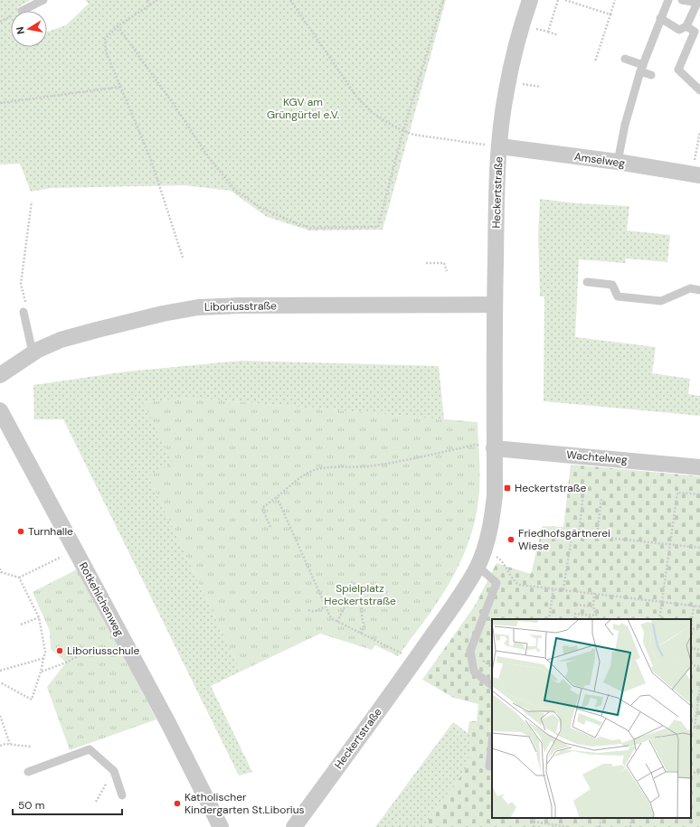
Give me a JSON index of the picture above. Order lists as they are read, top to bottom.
{
  "streets": {
    "street": [
      "Amselweg",
      "Heckertstraße",
      "Liboriusstraße",
      "Wachtelweg",
      "Rotkehlchenweg"
    ]
  },
  "crossings": [
    ["Amselweg", "Heckertstraße"],
    ["Heckertstraße", "Liboriusstraße"],
    ["Heckertstraße", "Wachtelweg"]
  ],
  "parks": ["KGV am Grüngürtel e.V.", "Spielplatz Heckertstraße"],
  "places": {
    "transit": ["Heckertstraße"],
    "other": [
      "Turnhalle",
      "Friedhofsgärtnerei Wiese",
      "Liboriusschule",
      "Katholischer Kindergarten St.Liborius"
    ]
  },
  "scale_bar": "50 m",
  "north": "left"
}
